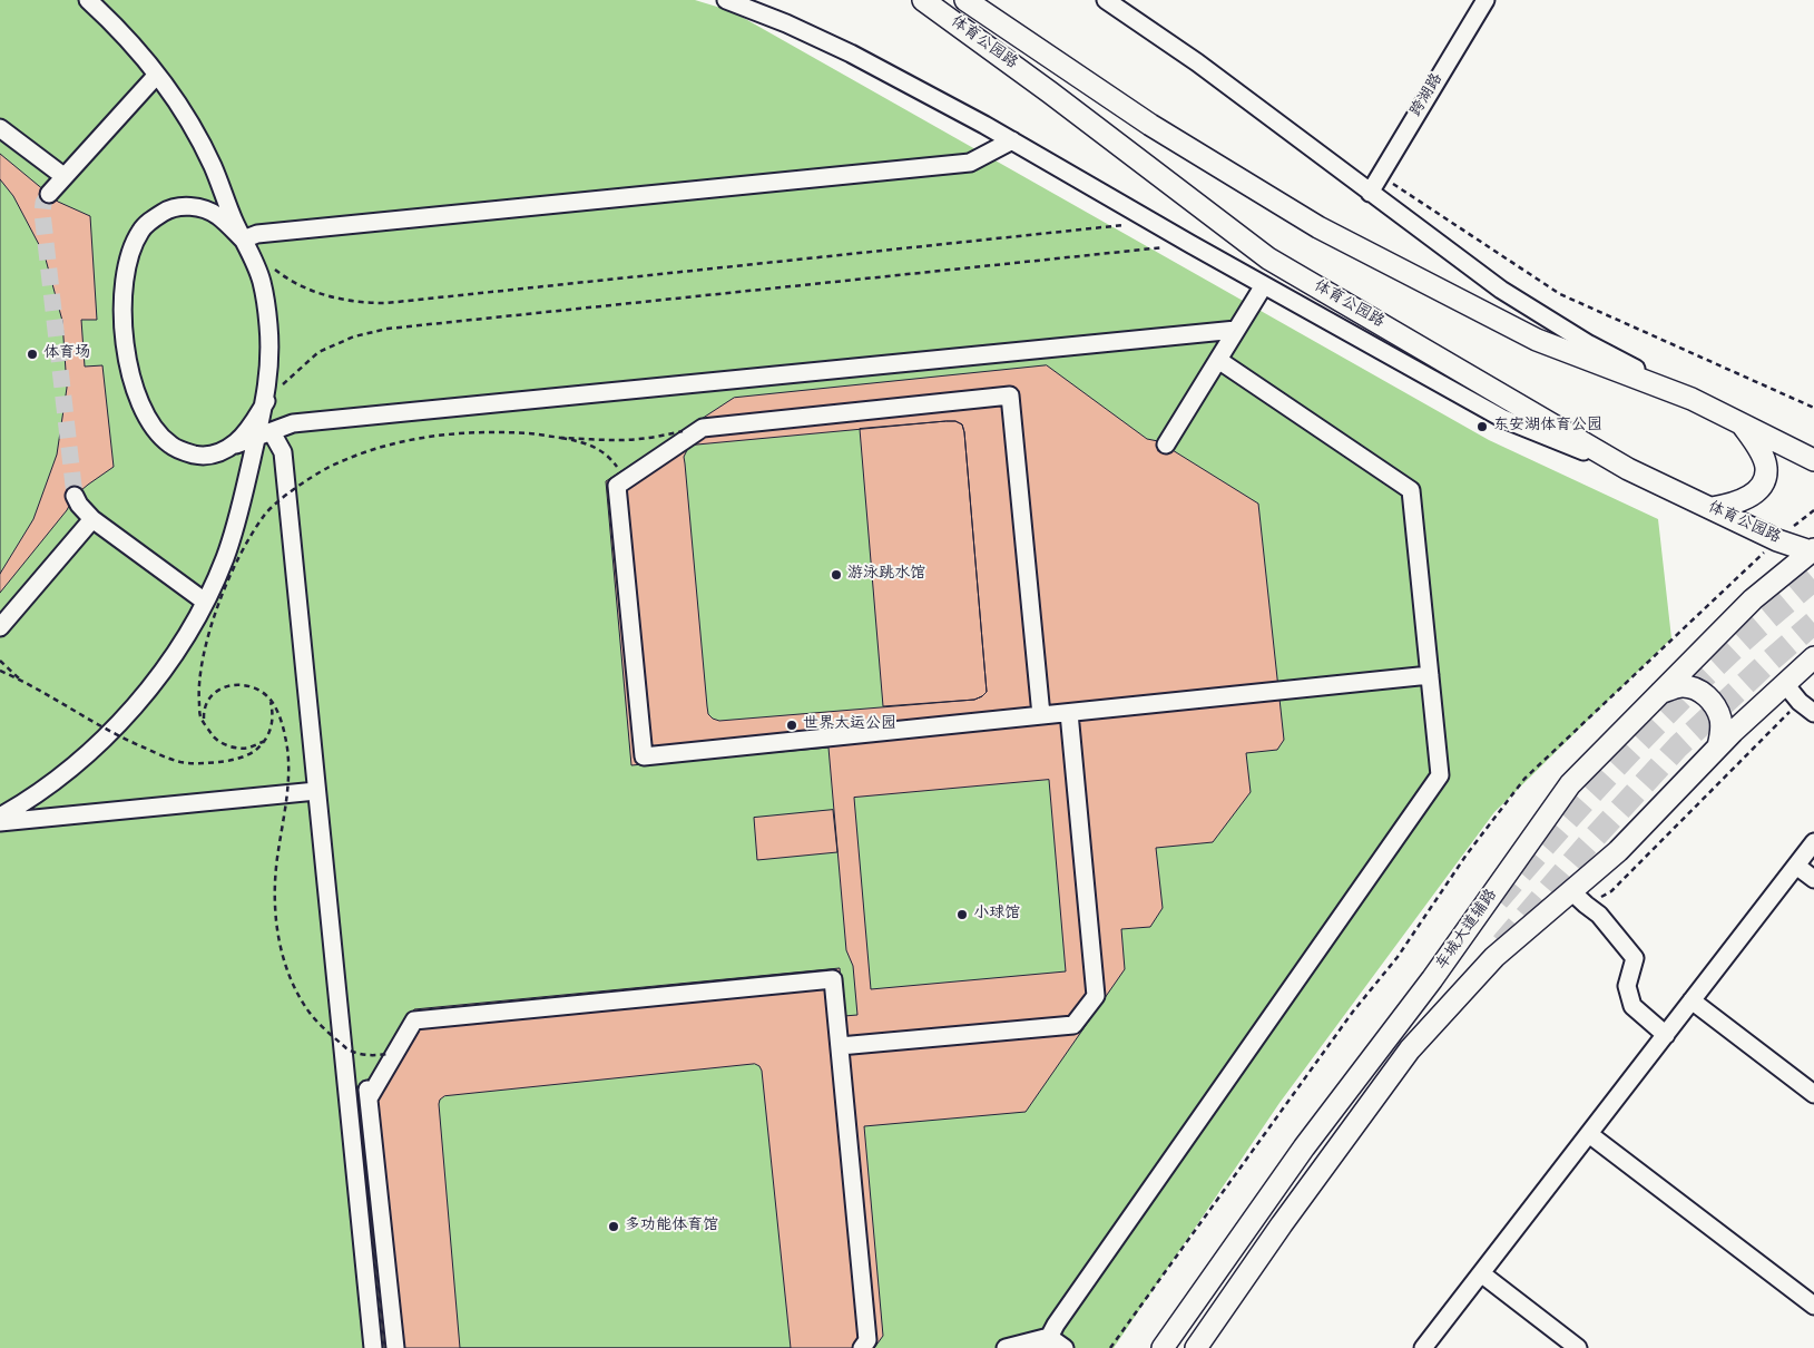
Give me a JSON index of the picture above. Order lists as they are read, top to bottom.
{
  "streets": {
    "main road": ["体育公园路", "车城大道辅路"],
    "street": ["跨湖路"]
  },
  "crossings": [
    ["体育公园路", "车城大道辅路"]
  ],
  "places": [
    "体育场",
    "东安湖体育公园",
    "游泳跳水馆",
    "世界大运公园",
    "小球馆",
    "多功能体育馆"
  ]
}
